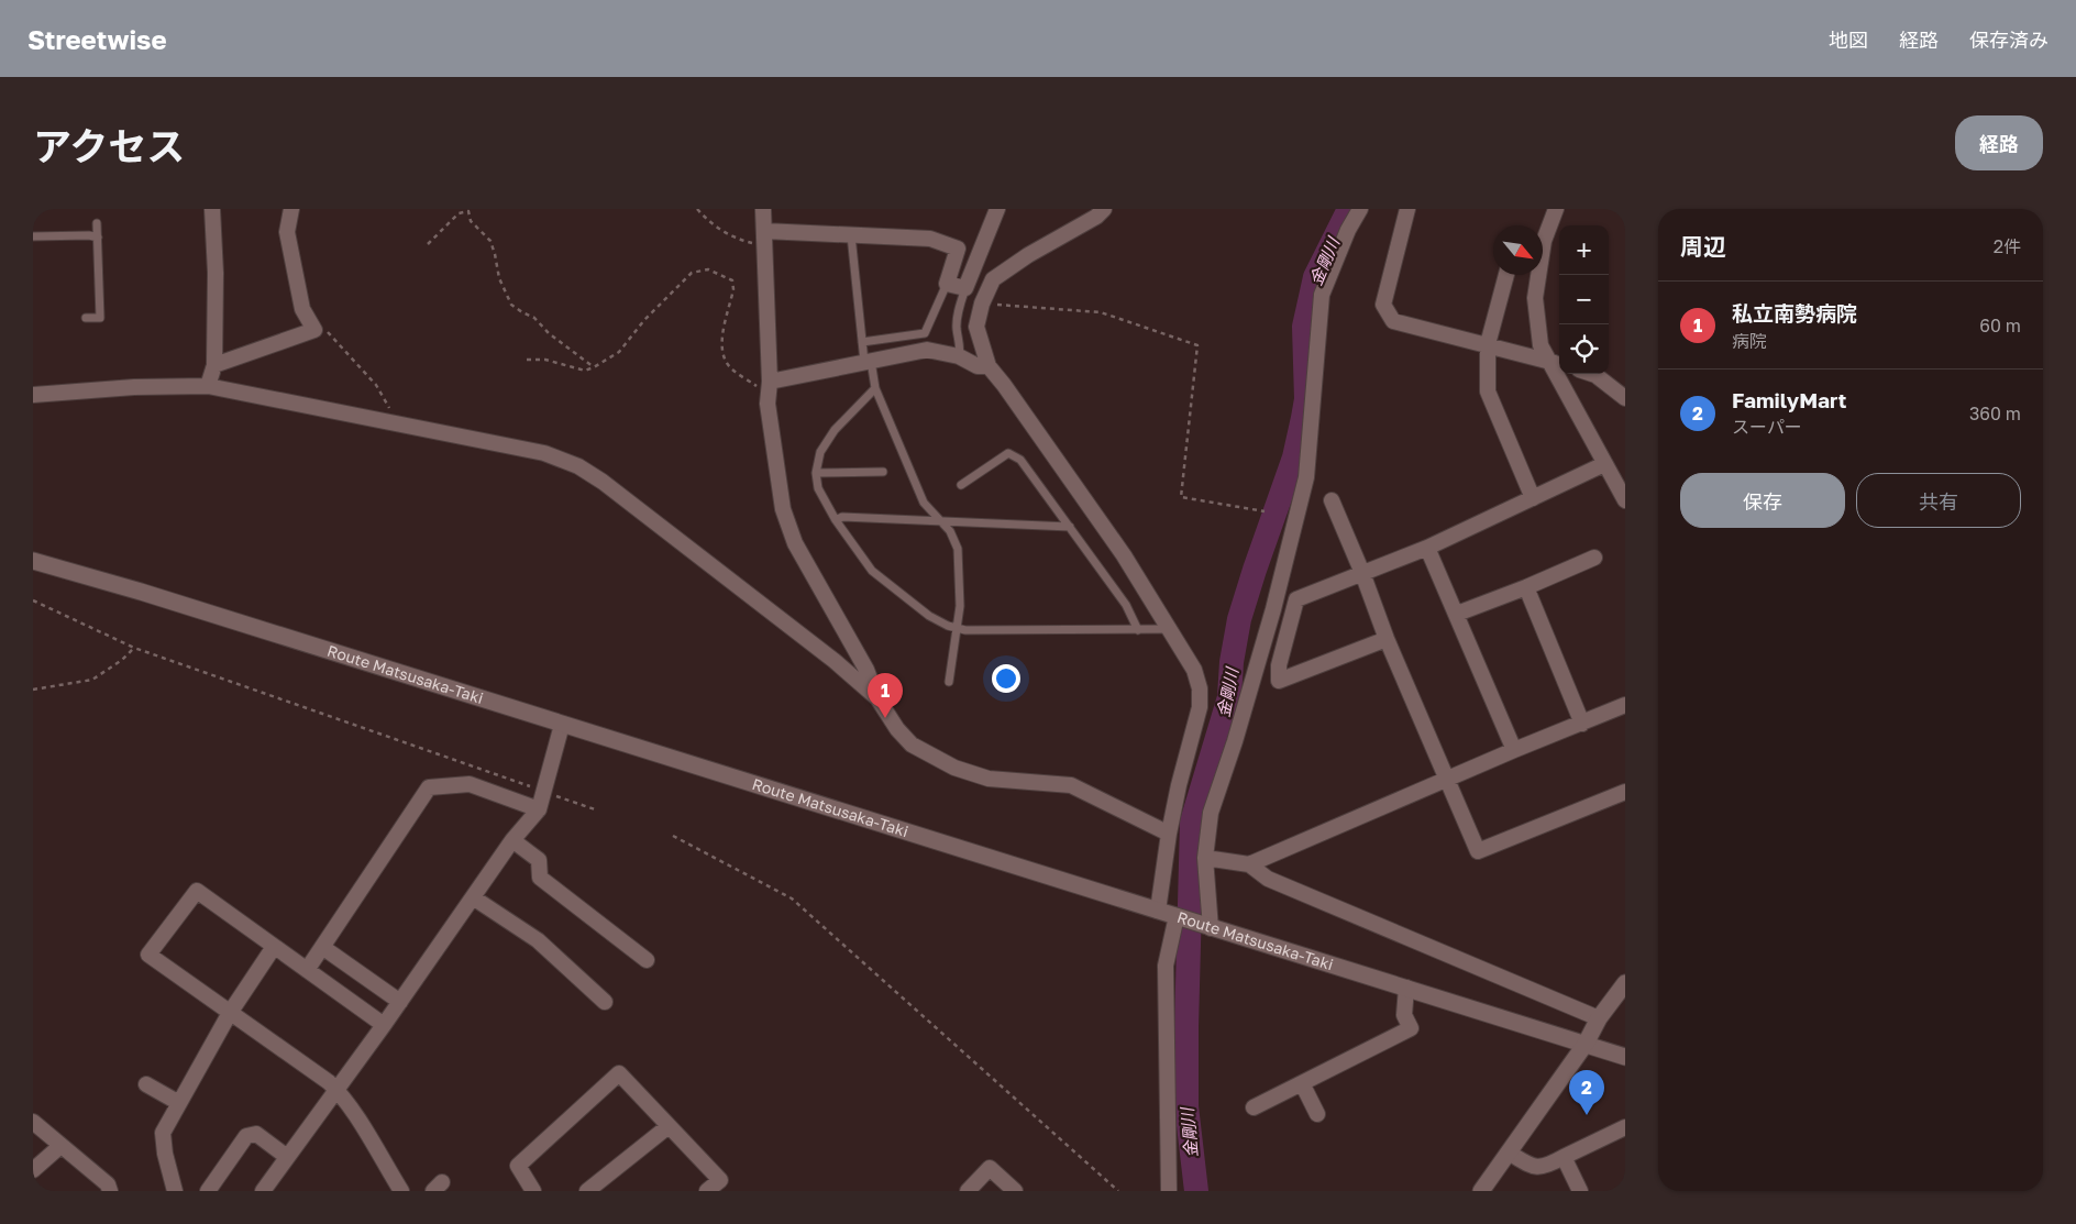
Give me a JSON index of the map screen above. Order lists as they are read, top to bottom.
{
  "streets": {
    "main road": ["Route Matsusaka-Taki"]
  },
  "water": ["金剛川"],
  "north": "bottom right",
  "page": {
    "header": "Streetwise",
    "nav": ["地図", "経路", "保存済み"],
    "title": "アクセス",
    "buttons": [
      "経路",
      ["保存", "共有"]
    ],
    "heading": ["周辺", "2件"],
    "map_buttons": ["+", "−"],
    "list": [
      {
        "mark": "1",
        "name": "私立南勢病院",
        "note": "病院",
        "value": "60 m"
      },
      {
        "mark": "2",
        "name": "FamilyMart",
        "note": "スーパー",
        "value": "360 m"
      }
    ],
    "pins": ["1", "2"]
  }
}
